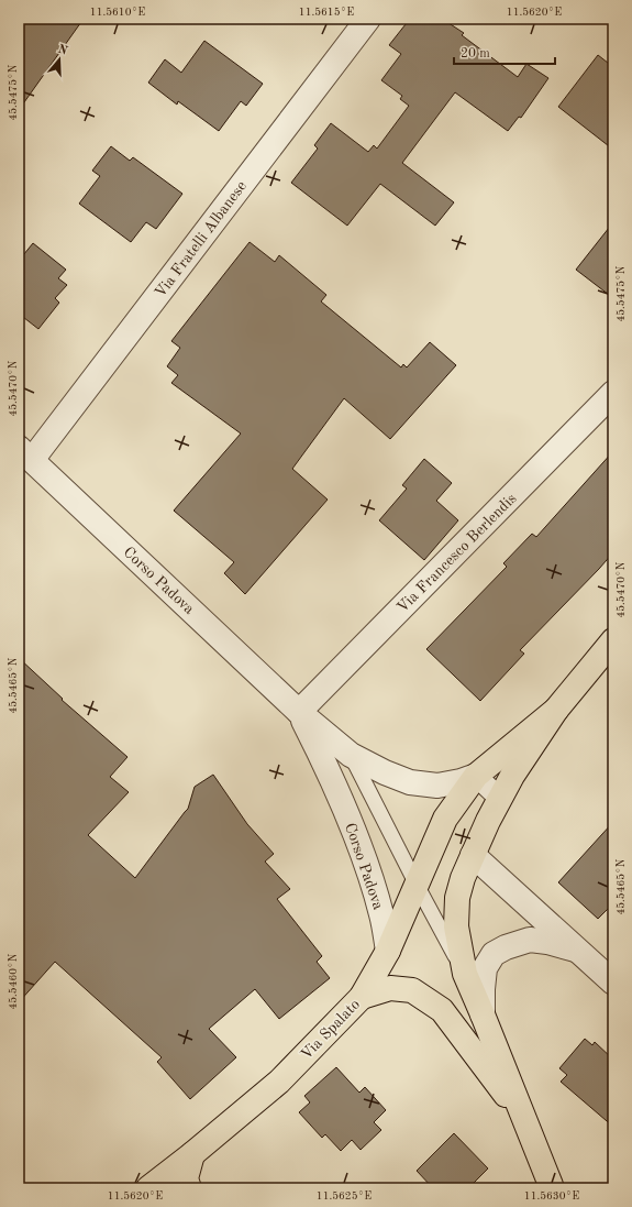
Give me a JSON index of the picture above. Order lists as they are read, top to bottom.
{
  "streets": {
    "main road": ["Via Spalato"],
    "street": ["Via Fratelli Albanese", "Via Francesco Berlendis", "Corso Padova"]
  },
  "crossings": [
    ["Via Fratelli Albanese", "Corso Padova"],
    ["Via Francesco Berlendis", "Corso Padova"],
    ["Corso Padova", "Via Spalato"]
  ],
  "scale_bar": "20 m",
  "north": "top",
  "coordinates": [
    "11.5610°E",
    "11.5615°E",
    "11.5620°E",
    "45.5475°N",
    "45.5470°N",
    "45.5465°N",
    "45.5460°N",
    "11.5625°E",
    "11.5630°E"
  ]
}
